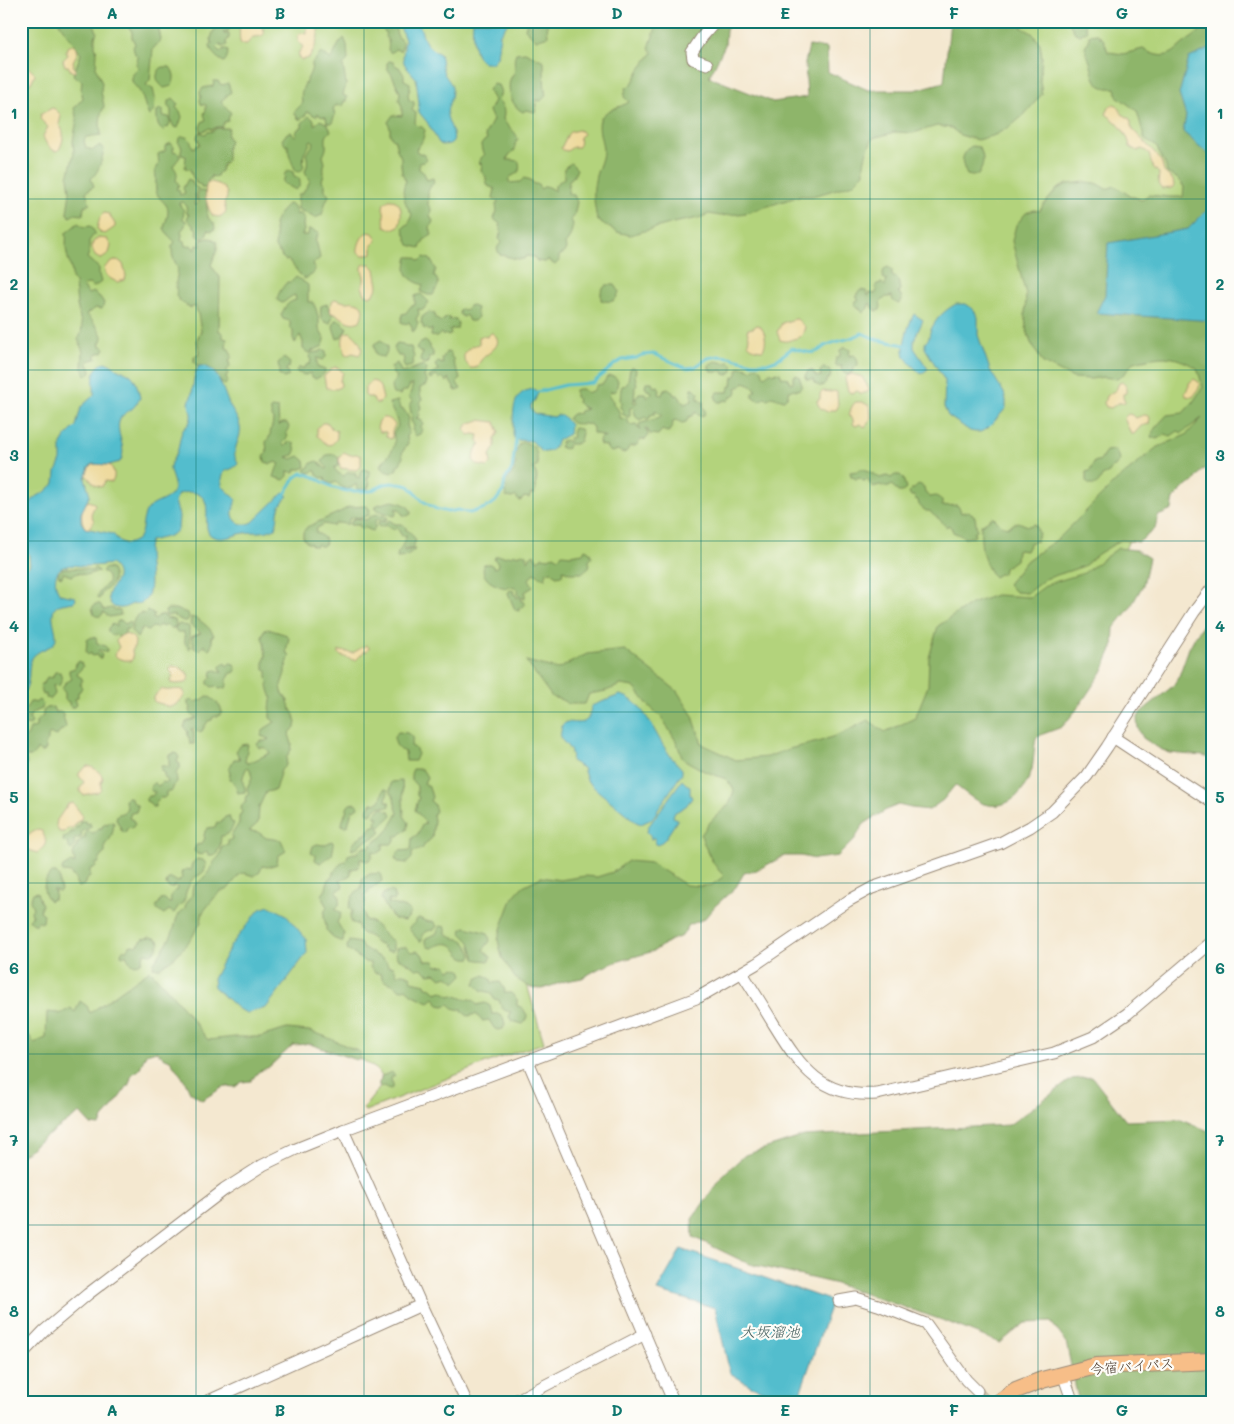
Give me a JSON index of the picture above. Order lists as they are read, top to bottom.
{
  "streets": {
    "highway": ["今宿バイパス"]
  },
  "water": ["大坂溜池"],
  "grid": {
    "columns": [
      "A",
      "B",
      "C",
      "D",
      "E",
      "F",
      "G"
    ],
    "rows": [
      "1",
      "2",
      "3",
      "4",
      "5",
      "6",
      "7",
      "8"
    ]
  }
}
